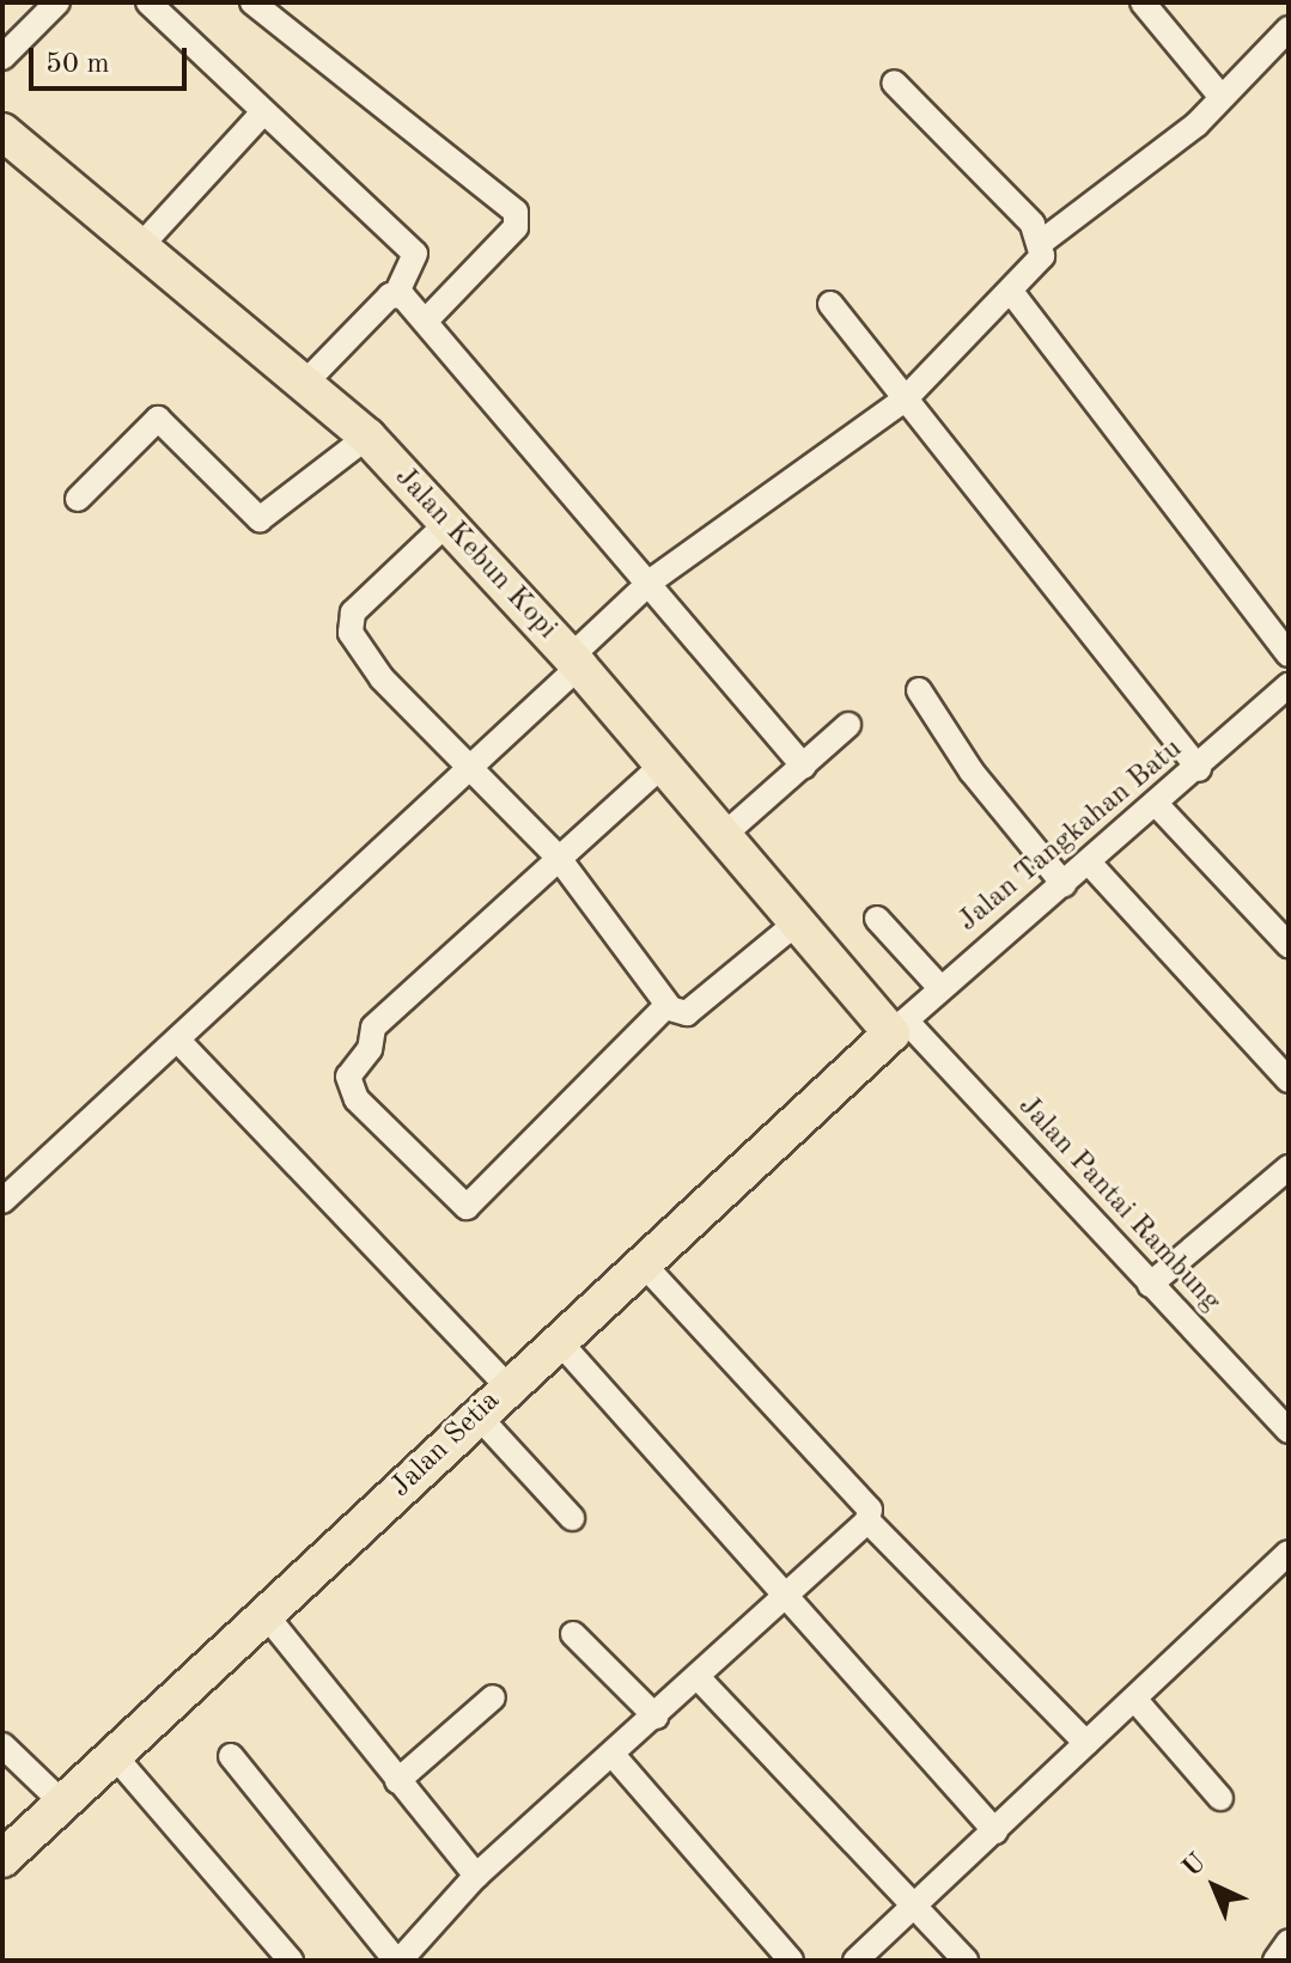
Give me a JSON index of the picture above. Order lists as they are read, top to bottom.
{
  "streets": {
    "main road": ["Jalan Kebun Kopi", "Jalan Setia"],
    "street": ["Jalan Tangkahan Batu", "Jalan Pantai Rambung"]
  },
  "crossings": [
    ["Jalan Kebun Kopi", "Jalan Tangkahan Batu"],
    ["Jalan Kebun Kopi", "Jalan Pantai Rambung"],
    ["Jalan Kebun Kopi", "Jalan Setia"],
    ["Jalan Tangkahan Batu", "Jalan Pantai Rambung"],
    ["Jalan Tangkahan Batu", "Jalan Setia"],
    ["Jalan Pantai Rambung", "Jalan Setia"]
  ],
  "scale_bar": "50 m",
  "north": "top left"
}
